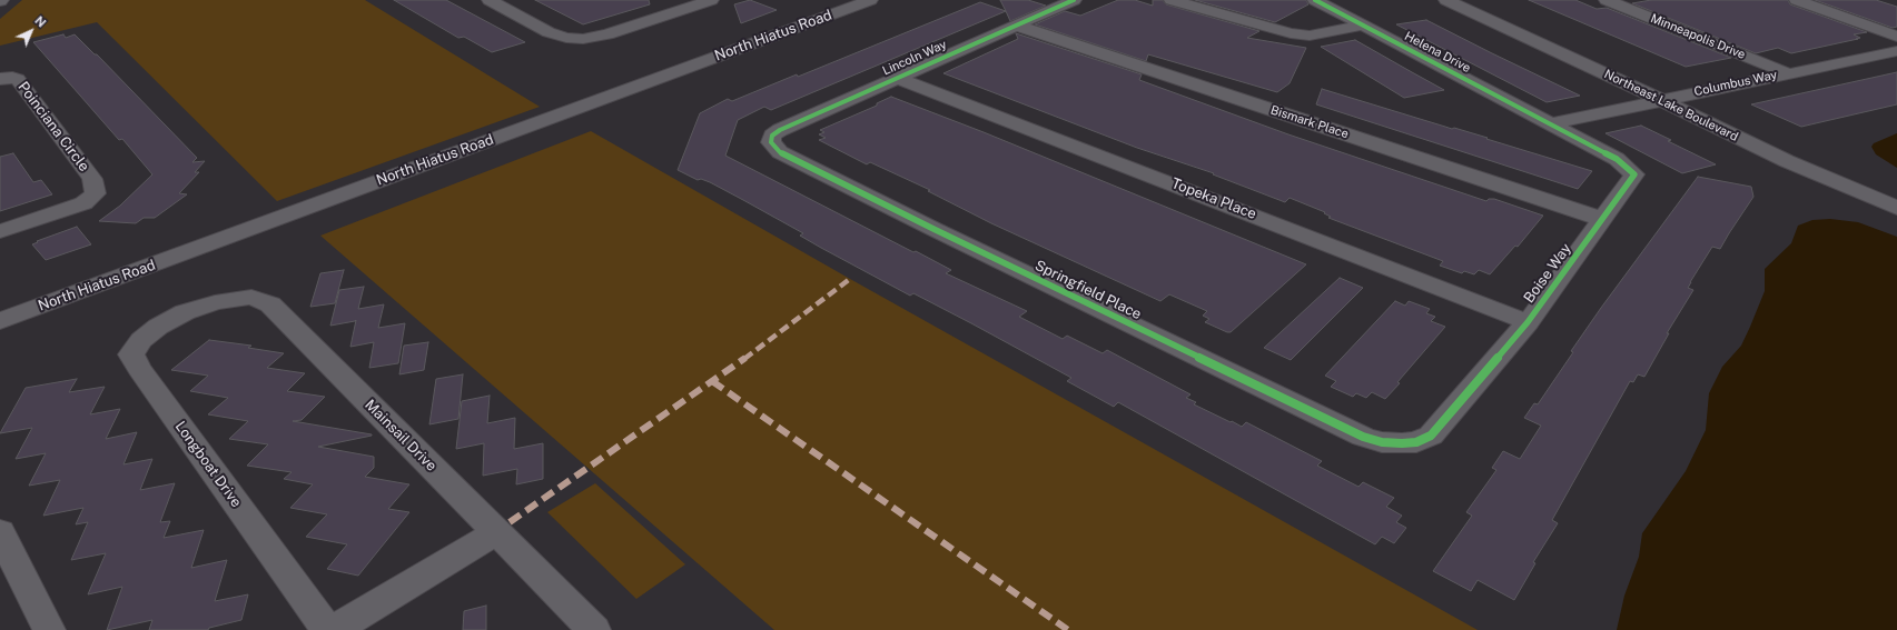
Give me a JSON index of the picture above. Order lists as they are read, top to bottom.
{
  "streets": {
    "street": [
      "North Hiatus Road",
      "Minneapolis Drive",
      "Helena Drive",
      "Lincoln Way",
      "Columbus Way",
      "Northeast Lake Boulevard",
      "Bismark Place",
      "Poinciana Circle",
      "Topeka Place",
      "Boise Way",
      "Springfield Place",
      "Mainsail Drive",
      "Longboat Drive"
    ]
  },
  "crossings": [
    ["Minneapolis Drive", "Columbus Way"],
    ["Helena Drive", "Columbus Way"],
    ["Helena Drive", "Boise Way"],
    ["Lincoln Way", "Bismark Place"],
    ["Lincoln Way", "Topeka Place"],
    ["Lincoln Way", "Springfield Place"],
    ["Columbus Way", "Northeast Lake Boulevard"],
    ["Columbus Way", "Boise Way"],
    ["Bismark Place", "Boise Way"],
    ["Topeka Place", "Boise Way"],
    ["Boise Way", "Springfield Place"],
    ["Mainsail Drive", "Longboat Drive"]
  ],
  "north": "top right"
}
